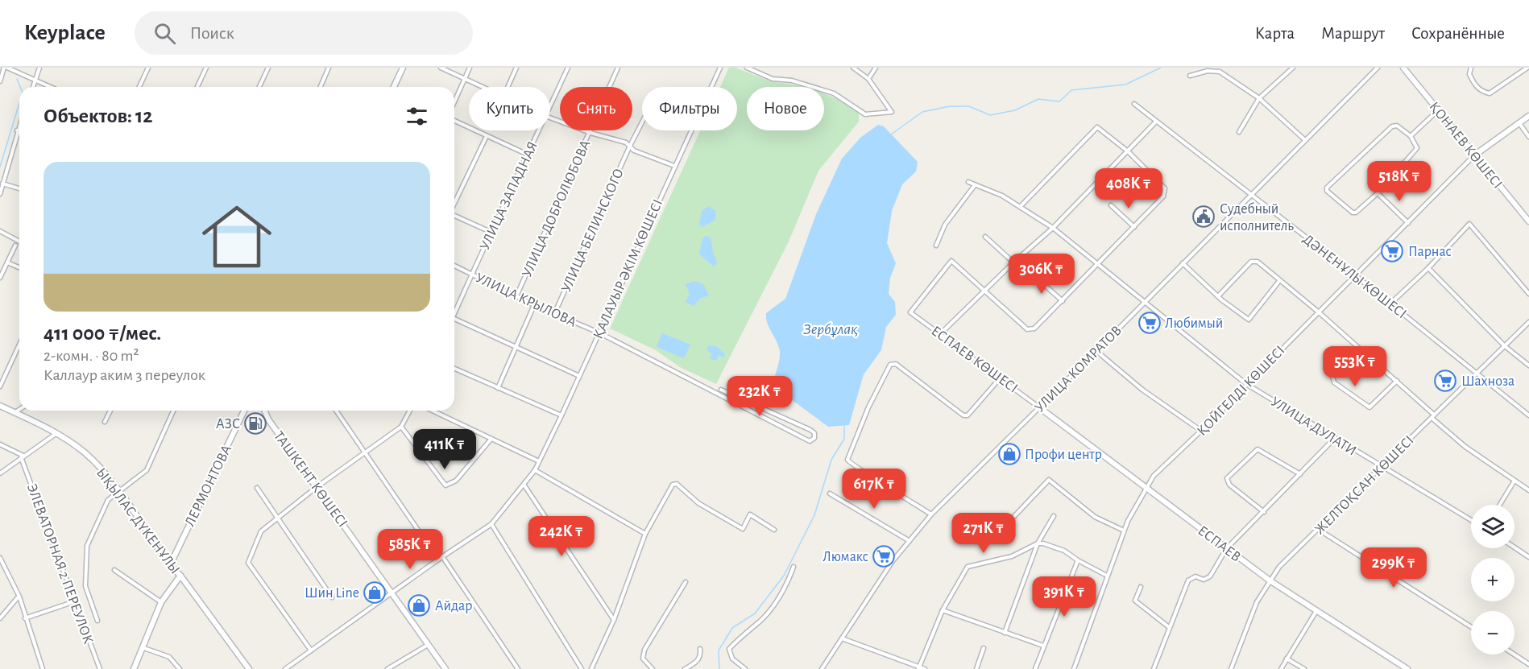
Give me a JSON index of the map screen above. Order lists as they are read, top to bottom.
{
  "streets": {
    "street": [
      "ҚОНАЕВ КӨШЕСІ",
      "УЛИЦА ЗАПАДНАЯ",
      "УЛИЦА ДОБРОЛЮБОВА",
      "УЛИЦА БЕЛИНСКОГО",
      "ҚАЛАУЫР ӘКІМ КӨШЕСІ",
      "ДӘНЕНҰЛЫ КӨШЕСІ",
      "УЛИЦА КРЫЛОВА",
      "ЕСПАЕВ КӨШЕСІ",
      "УЛИЦА КОМРАТОВ",
      "ҚОЙГЕЛДІ КӨШЕСІ",
      "УЛИЦА ДУЛАТИ",
      "ТАШКЕНТ КӨШЕСІ",
      "ЖЕЛТОҚСАН КӨШЕСІ",
      "ЛЕРМОНТОВА",
      "ЫҚЫЛАС ДҮКЕНҰЛЫ",
      "ЕСПАЕВ",
      "ЭЛЕВАТОРНАЯ 2 ПЕРЕУЛОК"
    ]
  },
  "crossings": [
    ["ҚОНАЕВ КӨШЕСІ", "ҚОЙГЕЛДІ КӨШЕСІ"],
    ["УЛИЦА ЗАПАДНАЯ", "УЛИЦА КРЫЛОВА"],
    ["УЛИЦА ДОБРОЛЮБОВА", "УЛИЦА КРЫЛОВА"],
    ["УЛИЦА БЕЛИНСКОГО", "УЛИЦА КРЫЛОВА"],
    ["ҚАЛАУЫР ӘКІМ КӨШЕСІ", "УЛИЦА КРЫЛОВА"],
    ["ҚАЛАУЫР ӘКІМ КӨШЕСІ", "ТАШКЕНТ КӨШЕСІ"],
    ["ДӘНЕНҰЛЫ КӨШЕСІ", "УЛИЦА КОМРАТОВ"],
    ["ДӘНЕНҰЛЫ КӨШЕСІ", "ҚОЙГЕЛДІ КӨШЕСІ"],
    ["ДӘНЕНҰЛЫ КӨШЕСІ", "ЖЕЛТОҚСАН КӨШЕСІ"],
    ["ЕСПАЕВ КӨШЕСІ", "УЛИЦА КОМРАТОВ"],
    ["ЕСПАЕВ КӨШЕСІ", "ЕСПАЕВ"],
    ["УЛИЦА КОМРАТОВ", "УЛИЦА ДУЛАТИ"],
    ["УЛИЦА КОМРАТОВ", "ЕСПАЕВ"],
    ["ҚОЙГЕЛДІ КӨШЕСІ", "УЛИЦА ДУЛАТИ"],
    ["ҚОЙГЕЛДІ КӨШЕСІ", "ЕСПАЕВ"],
    ["УЛИЦА ДУЛАТИ", "ЖЕЛТОҚСАН КӨШЕСІ"],
    ["ЖЕЛТОҚСАН КӨШЕСІ", "ЕСПАЕВ"],
    ["ЛЕРМОНТОВА", "ЫҚЫЛАС ДҮКЕНҰЛЫ"],
    ["ЫҚЫЛАС ДҮКЕНҰЛЫ", "ЭЛЕВАТОРНАЯ 2 ПЕРЕУЛОК"]
  ],
  "water": ["Зербұлақ"],
  "places": {
    "public building": ["Судебный исполнитель"],
    "supermarket": [
      "Парнас",
      "Любимый",
      "Шахноза",
      "Люмакс"
    ],
    "fuel station": ["АЗС"],
    "shop": ["Профи центр", "Шин Line", "Айдар"]
  },
  "page": {
    "header": "Keyplace",
    "search": "Поиск",
    "nav": ["Карта", "Маршрут", "Сохранённые"],
    "chip": [
      "Купить",
      "Снять",
      "Фильтры",
      "Новое"
    ],
    "heading": "Объектов: 12",
    "list": [
      {
        "name": "411 000 ₸/мес.",
        "note": "2-комн. · 80 m² · Каллаур аким 3 переулок"
      }
    ],
    "price": [
      "518K ₸",
      "408K ₸",
      "306K ₸",
      "553K ₸",
      "232K ₸",
      "411K ₸",
      "617K ₸",
      "271K ₸",
      "242K ₸",
      "585K ₸",
      "299K ₸",
      "391K ₸"
    ],
    "map_buttons": ["+", "−"]
  }
}
